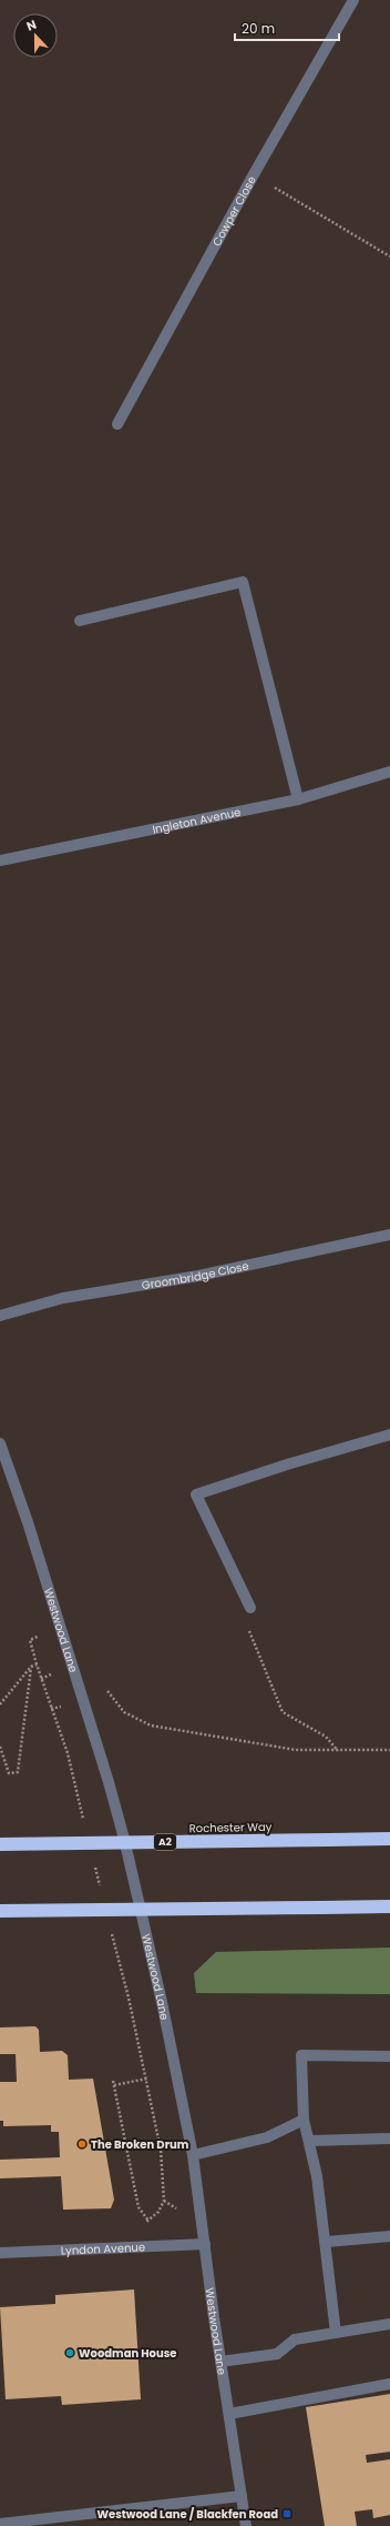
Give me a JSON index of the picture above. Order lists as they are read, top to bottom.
{
  "streets": {
    "highway": ["Rochester Way", "A2"],
    "street": [
      "Cowper Close",
      "Ingleton Avenue",
      "Groombridge Close",
      "Westwood Lane",
      "Lyndon Avenue"
    ]
  },
  "crossings": [
    ["Westwood Lane", "Lyndon Avenue"]
  ],
  "places": {
    "other": ["The Broken Drum", "Woodman House"],
    "transit": ["Westwood Lane / Blackfen Road"]
  },
  "scale_bar": "20 m",
  "north": "top"
}
